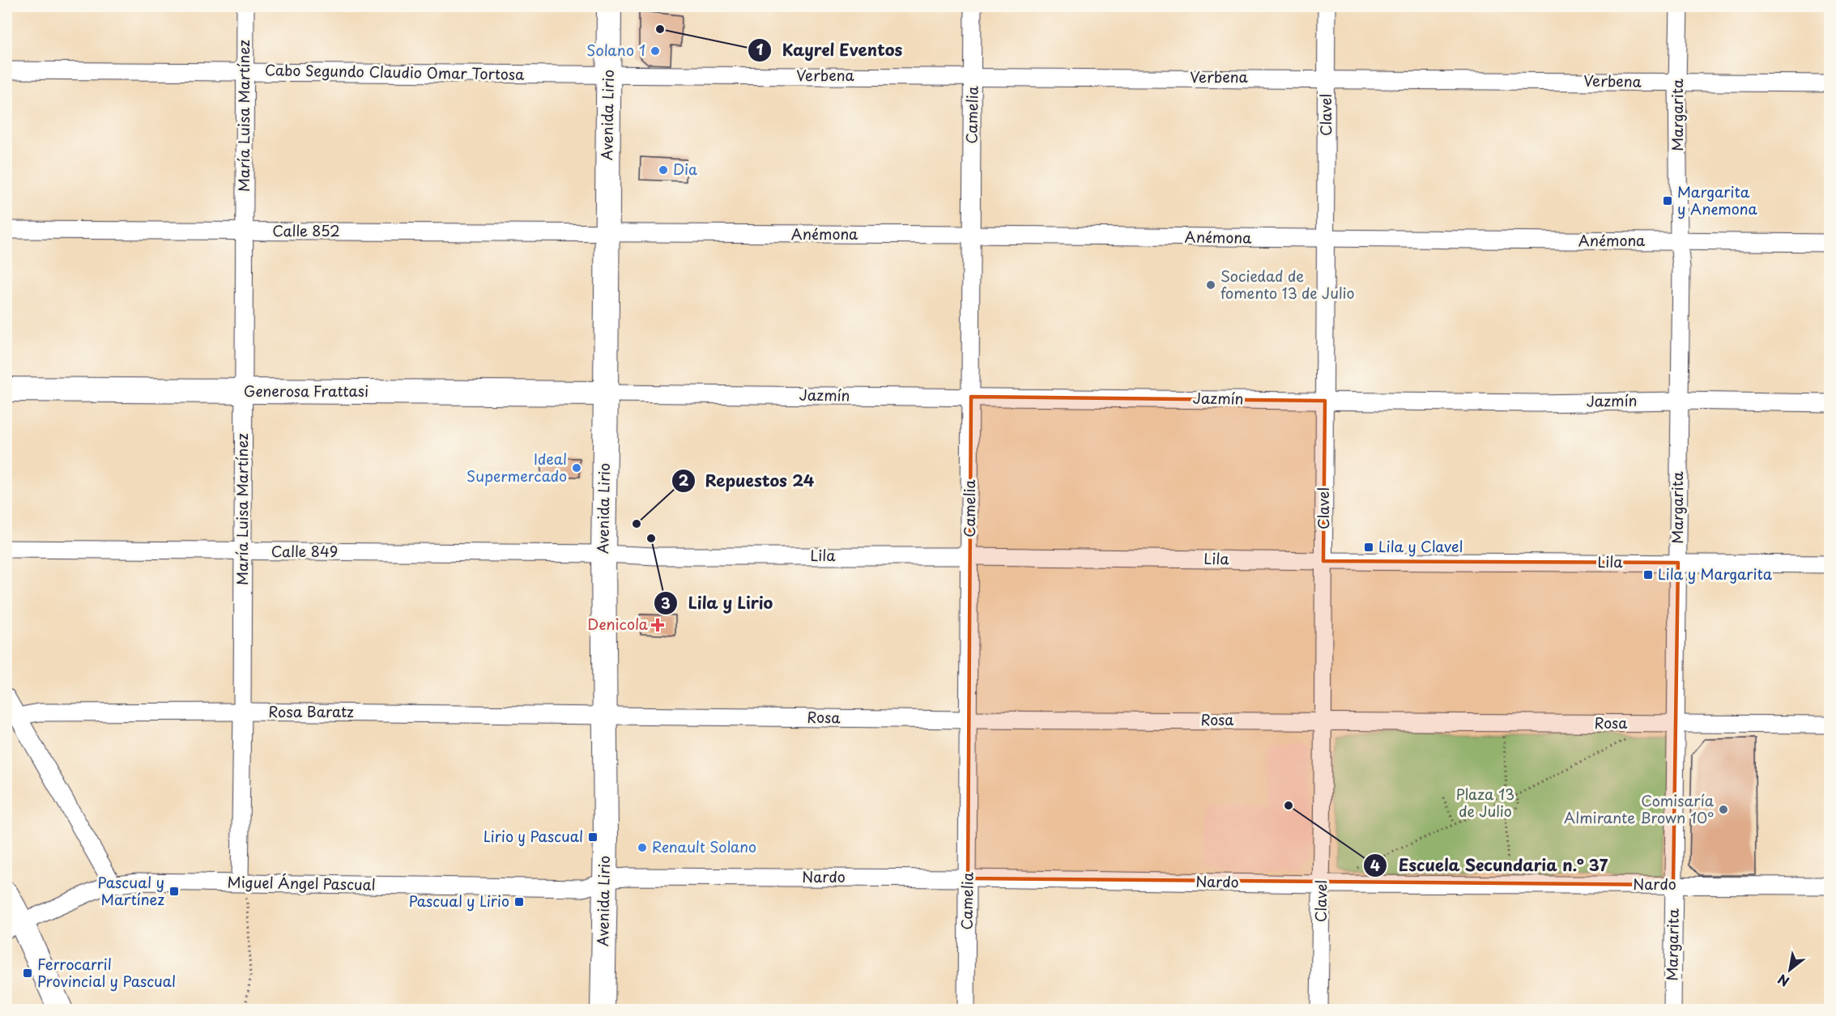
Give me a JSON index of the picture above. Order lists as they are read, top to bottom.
{
  "streets": {
    "main road": ["Avenida Lirio", "Generosa Frattasi"],
    "street": [
      "Cabo Segundo Claudio Omar Tortosa",
      "Verbena",
      "Camelia",
      "Clavel",
      "Margarita",
      "María Luisa Martínez",
      "Calle 852",
      "Anémona",
      "Jazmín",
      "Calle 849",
      "Lila",
      "Rosa Baratz",
      "Rosa",
      "Nardo",
      "Miguel Ángel Pascual"
    ]
  },
  "crossings": [
    ["Cabo Segundo Claudio Omar Tortosa", "Verbena"],
    ["Cabo Segundo Claudio Omar Tortosa", "Avenida Lirio"],
    ["Cabo Segundo Claudio Omar Tortosa", "María Luisa Martínez"],
    ["Verbena", "Avenida Lirio"],
    ["Verbena", "Camelia"],
    ["Verbena", "Clavel"],
    ["Verbena", "Margarita"],
    ["Avenida Lirio", "Calle 852"],
    ["Avenida Lirio", "Anémona"],
    ["Avenida Lirio", "Generosa Frattasi"],
    ["Avenida Lirio", "Jazmín"],
    ["Avenida Lirio", "Calle 849"],
    ["Avenida Lirio", "Lila"],
    ["Avenida Lirio", "Rosa Baratz"],
    ["Avenida Lirio", "Rosa"],
    ["Avenida Lirio", "Nardo"],
    ["Avenida Lirio", "Miguel Ángel Pascual"],
    ["Camelia", "Anémona"],
    ["Camelia", "Jazmín"],
    ["Camelia", "Lila"],
    ["Camelia", "Rosa"],
    ["Camelia", "Nardo"],
    ["Clavel", "Anémona"],
    ["Clavel", "Jazmín"],
    ["Clavel", "Lila"],
    ["Clavel", "Rosa"],
    ["Clavel", "Nardo"],
    ["Margarita", "Anémona"],
    ["Margarita", "Jazmín"],
    ["Margarita", "Lila"],
    ["Margarita", "Rosa"],
    ["Margarita", "Nardo"],
    ["María Luisa Martínez", "Calle 852"],
    ["María Luisa Martínez", "Generosa Frattasi"],
    ["María Luisa Martínez", "Calle 849"],
    ["María Luisa Martínez", "Rosa Baratz"],
    ["María Luisa Martínez", "Miguel Ángel Pascual"],
    ["Calle 852", "Anémona"],
    ["Generosa Frattasi", "Jazmín"],
    ["Calle 849", "Lila"],
    ["Rosa Baratz", "Rosa"],
    ["Nardo", "Miguel Ángel Pascual"]
  ],
  "parks": ["Plaza 13 de Julio"],
  "places": {
    "other": [
      "Kayrel Eventos",
      "Solano 1",
      "Dia",
      "Sociedad de fomento 13 de Julio",
      "Ideal Supermercado",
      "Repuestos 24",
      "Lila y Lirio",
      "Escuela Secundaria n.° 37",
      "Comisaría Almirante Brown 10°",
      "Renault Solano"
    ],
    "transit": [
      "Margarita y Anemona",
      "Lila y Clavel",
      "Lila y Margarita",
      "Lirio y Pascual",
      "Pascual y Martínez",
      "Pascual y Lirio",
      "Ferrocarril Provincial y Pascual"
    ],
    "health": ["Denicola"]
  },
  "north": "bottom left"
}
